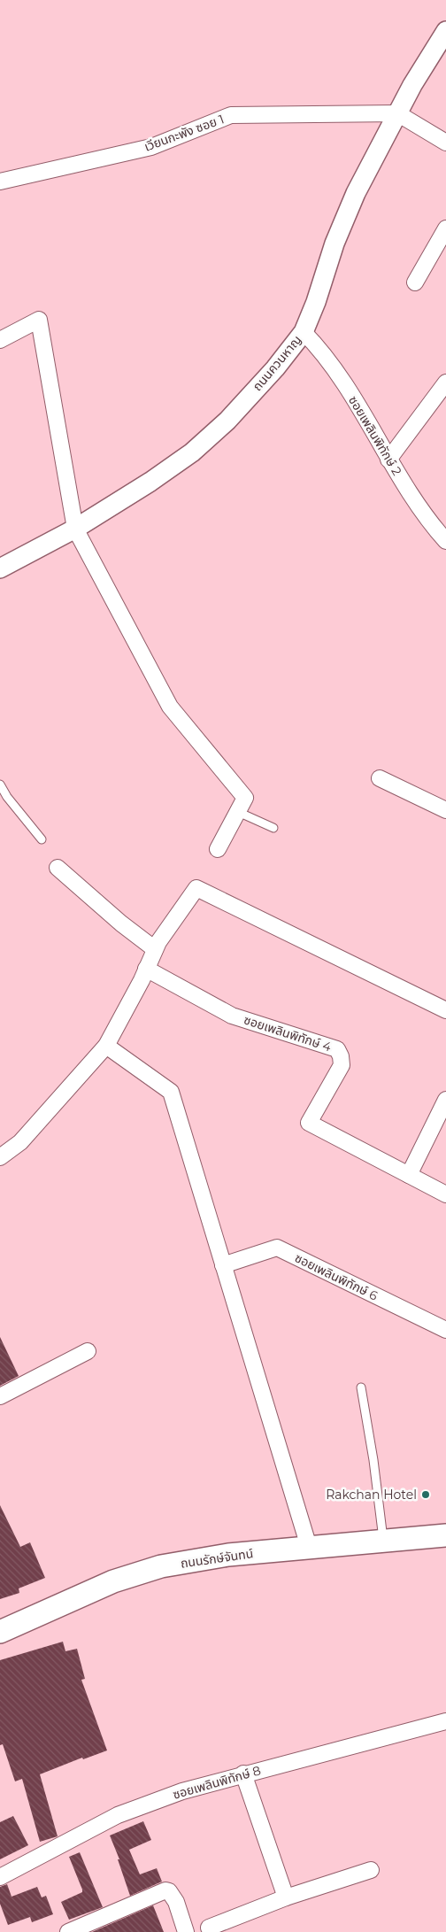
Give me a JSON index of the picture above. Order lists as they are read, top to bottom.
{
  "streets": {
    "main road": ["ถนนรักษ์จันทน์"],
    "street": [
      "เวียนกะพัง ซอย 1",
      "ถนนควนหาญ",
      "ซอยเพลินพิทักษ์ 2",
      "ซอยเพลินพิทักษ์ 4",
      "ซอยเพลินพิทักษ์ 6",
      "ซอยเพลินพิทักษ์ 8"
    ]
  },
  "crossings": [
    ["เวียนกะพัง ซอย 1", "ถนนควนหาญ"],
    ["ถนนควนหาญ", "ซอยเพลินพิทักษ์ 2"]
  ],
  "places": ["Rakchan Hotel"]
}
